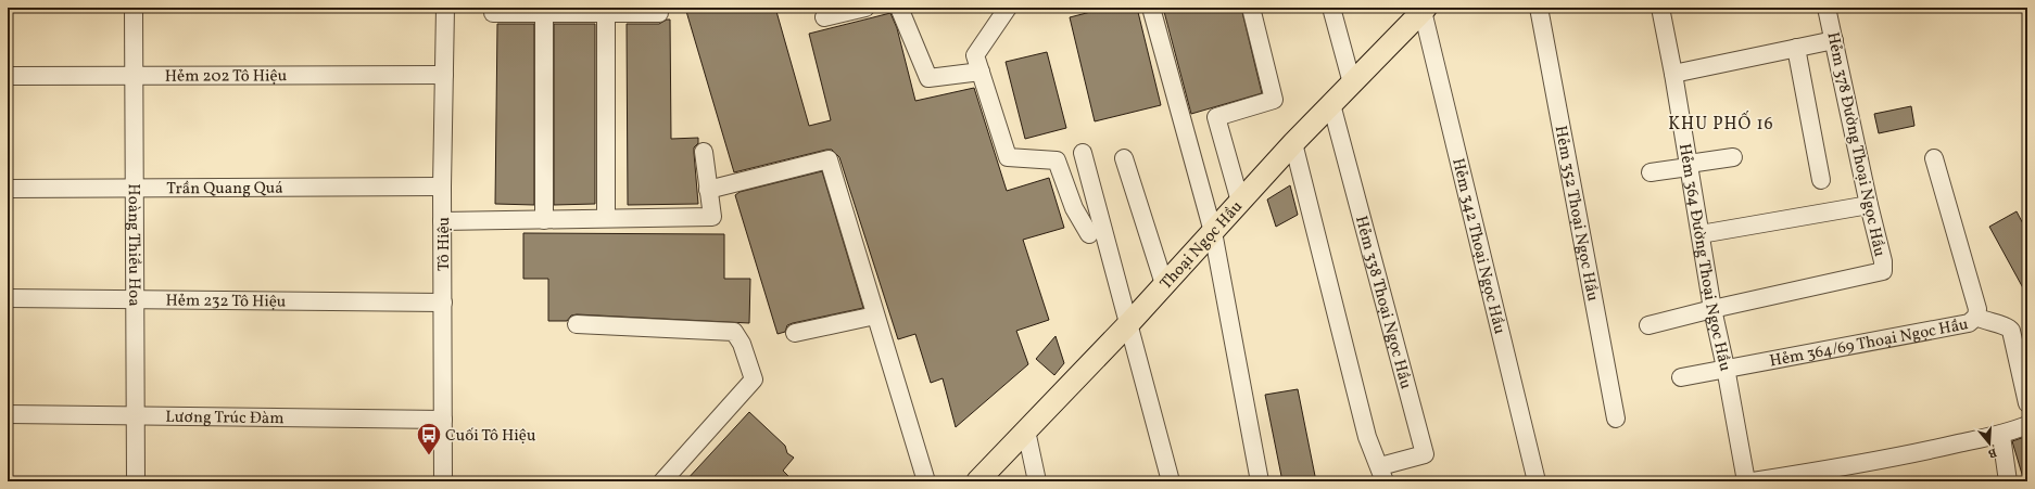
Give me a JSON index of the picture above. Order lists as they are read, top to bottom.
{
  "streets": {
    "main road": ["Thoại Ngọc Hầu"],
    "street": [
      "Hẻm 202 Tô Hiệu",
      "Hẻm 378 Đường Thoại Ngọc Hầu",
      "Trần Quang Quá",
      "Hẻm 352 Thoại Ngọc Hầu",
      "Hoàng Thiều Hoa",
      "Tô Hiệu",
      "Hẻm 342 Thoại Ngọc Hầu",
      "Hẻm 364 Đường Thoại Ngọc Hầu",
      "Hẻm 232 Tô Hiệu",
      "Hẻm 338 Thoại Ngọc Hầu",
      "Hẻm 364/69 Thoại Ngọc Hầu",
      "Lương Trúc Đàm"
    ]
  },
  "crossings": [
    ["Hẻm 202 Tô Hiệu", "Hoàng Thiều Hoa"],
    ["Hẻm 202 Tô Hiệu", "Tô Hiệu"],
    ["Hẻm 378 Đường Thoại Ngọc Hầu", "Hẻm 364 Đường Thoại Ngọc Hầu"],
    ["Trần Quang Quá", "Hoàng Thiều Hoa"],
    ["Trần Quang Quá", "Tô Hiệu"],
    ["Hoàng Thiều Hoa", "Hẻm 232 Tô Hiệu"],
    ["Hoàng Thiều Hoa", "Lương Trúc Đàm"],
    ["Tô Hiệu", "Hẻm 232 Tô Hiệu"],
    ["Tô Hiệu", "Lương Trúc Đàm"],
    ["Thoại Ngọc Hầu", "Hẻm 342 Thoại Ngọc Hầu"],
    ["Thoại Ngọc Hầu", "Hẻm 338 Thoại Ngọc Hầu"],
    ["Hẻm 364 Đường Thoại Ngọc Hầu", "Hẻm 364/69 Thoại Ngọc Hầu"]
  ],
  "districts": ["KHU PHỐ 16"],
  "places": {
    "bus stop": ["Cuối Tô Hiệu"]
  },
  "north": "bottom"
}
